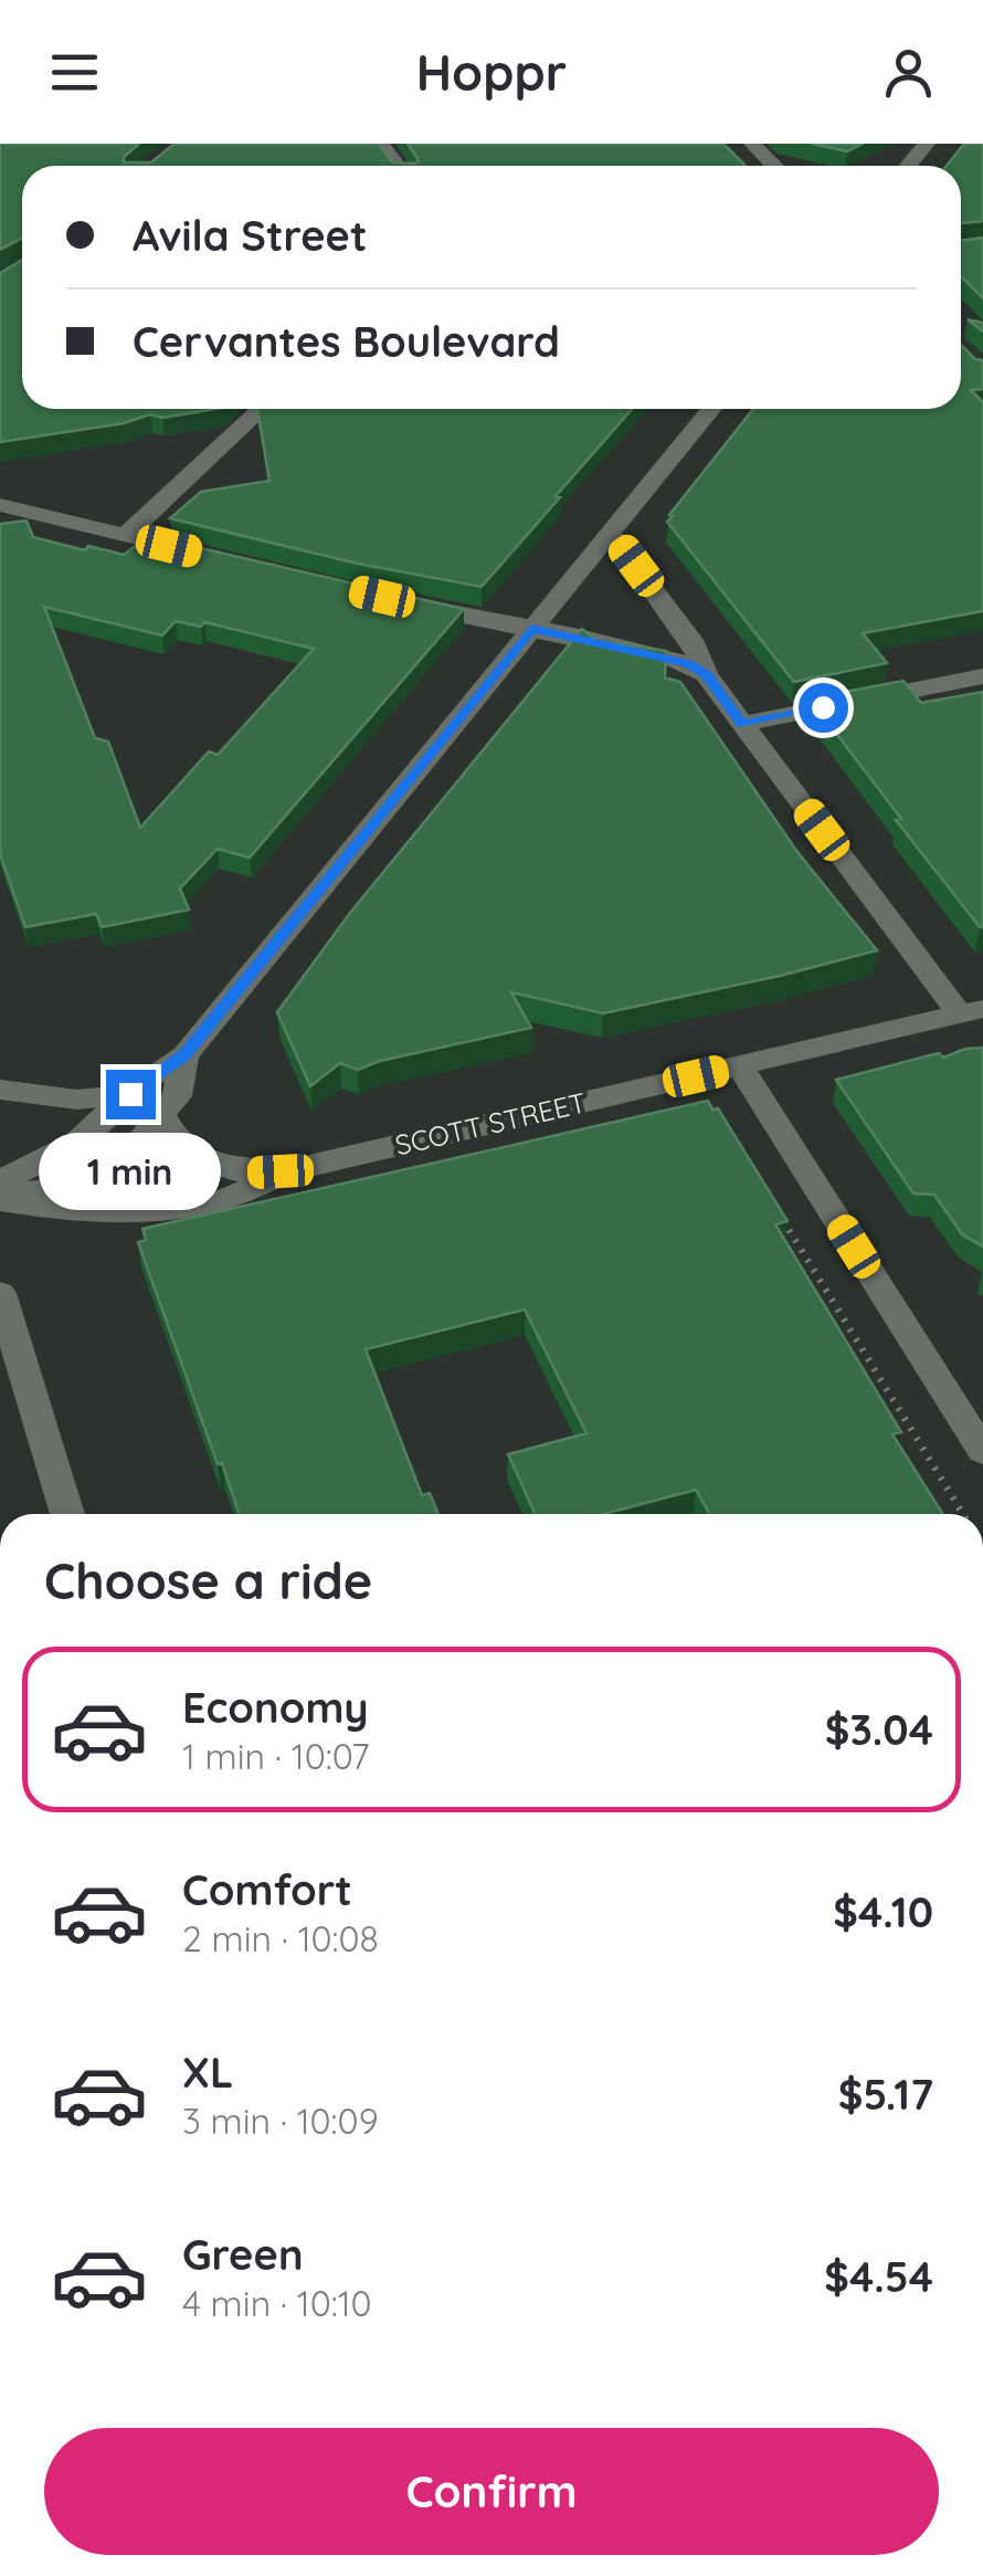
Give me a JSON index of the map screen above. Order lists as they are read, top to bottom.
{
  "streets": {
    "street": ["SCOTT STREET"]
  },
  "page": {
    "header": "Hoppr",
    "banner": ["Avila Street", "Cervantes Boulevard"],
    "bubble": "1 min",
    "heading": "Choose a ride",
    "list": [
      {
        "name": "Economy",
        "note": "1 min · 10:07",
        "value": "$3.04"
      },
      {
        "name": "Comfort",
        "note": "2 min · 10:08",
        "value": "$4.10"
      },
      {
        "name": "XL",
        "note": "3 min · 10:09",
        "value": "$5.17"
      },
      {
        "name": "Green",
        "note": "4 min · 10:10",
        "value": "$4.54"
      }
    ],
    "buttons": "Confirm"
  }
}
